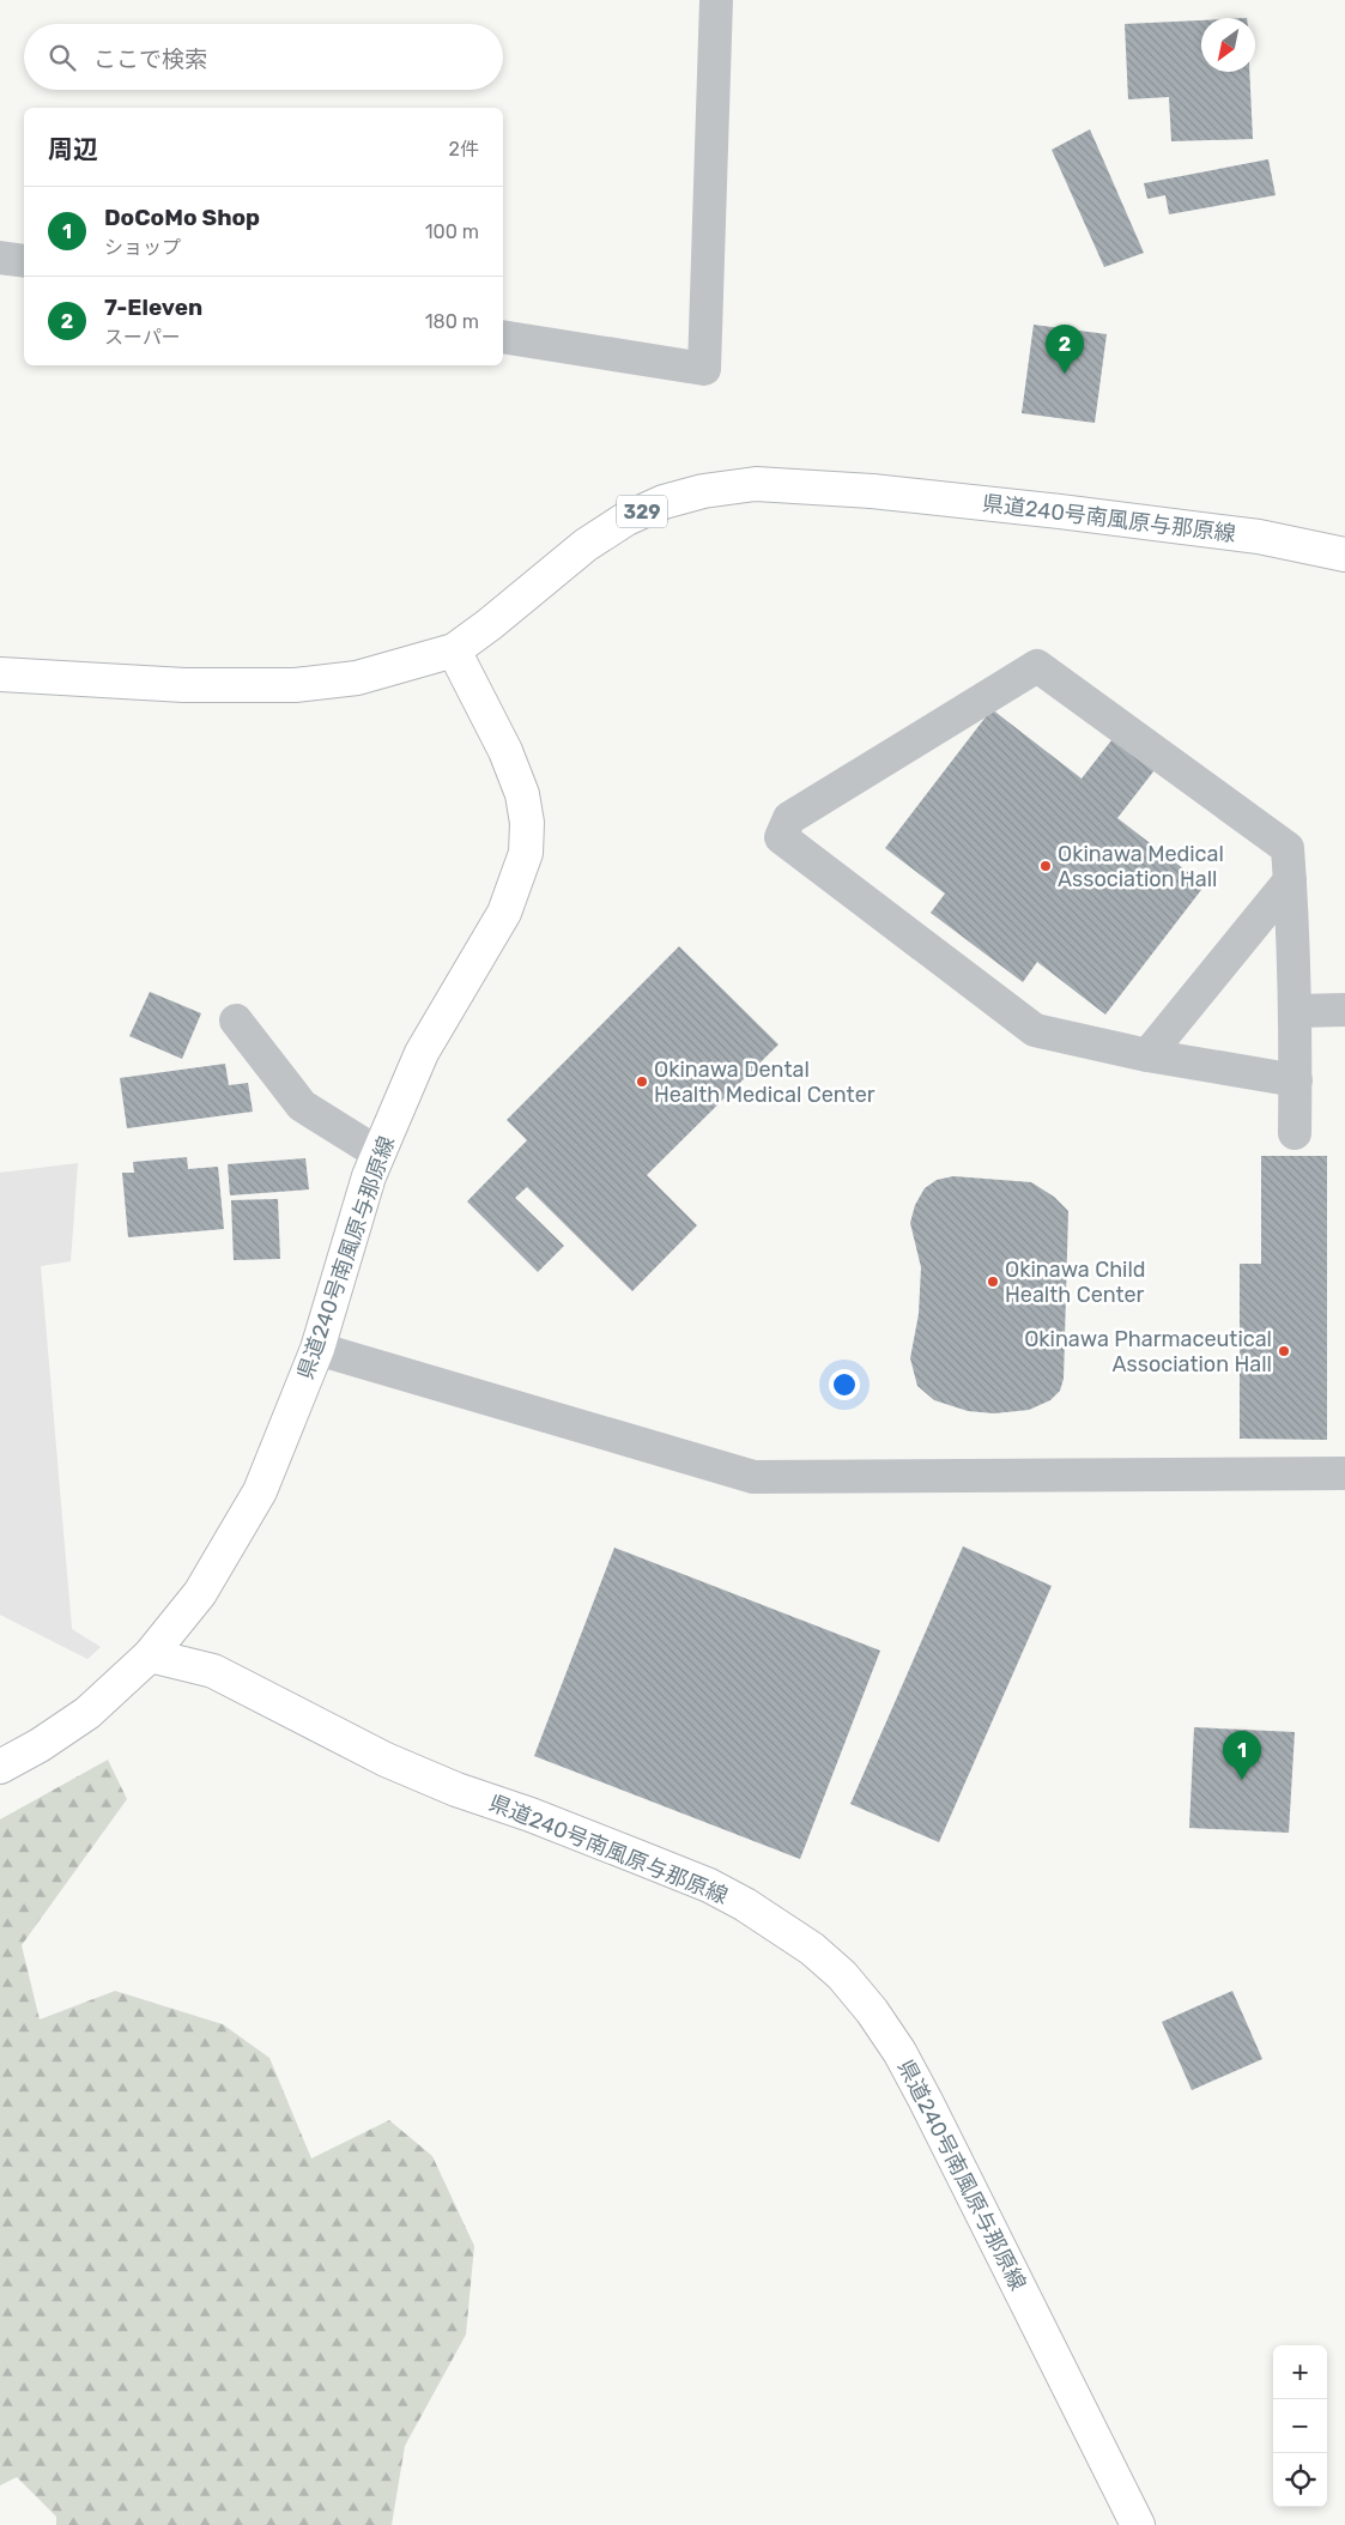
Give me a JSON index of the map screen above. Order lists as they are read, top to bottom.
{
  "streets": {
    "main road": ["329", "県道240号南風原与那原線"]
  },
  "crossings": [
    ["329", "県道240号南風原与那原線"]
  ],
  "places": [
    "Okinawa Medical Association Hall",
    "Okinawa Dental Health Medical Center",
    "Okinawa Child Health Center",
    "Okinawa Pharmaceutical Association Hall"
  ],
  "north": "bottom left",
  "page": {
    "search": "ここで検索",
    "heading": ["周辺", "2件"],
    "list": [
      {
        "mark": "1",
        "name": "DoCoMo Shop",
        "note": "ショップ",
        "value": "100 m"
      },
      {
        "mark": "2",
        "name": "7-Eleven",
        "note": "スーパー",
        "value": "180 m"
      }
    ],
    "pins": ["2", "1"],
    "map_buttons": ["+", "−"]
  }
}
